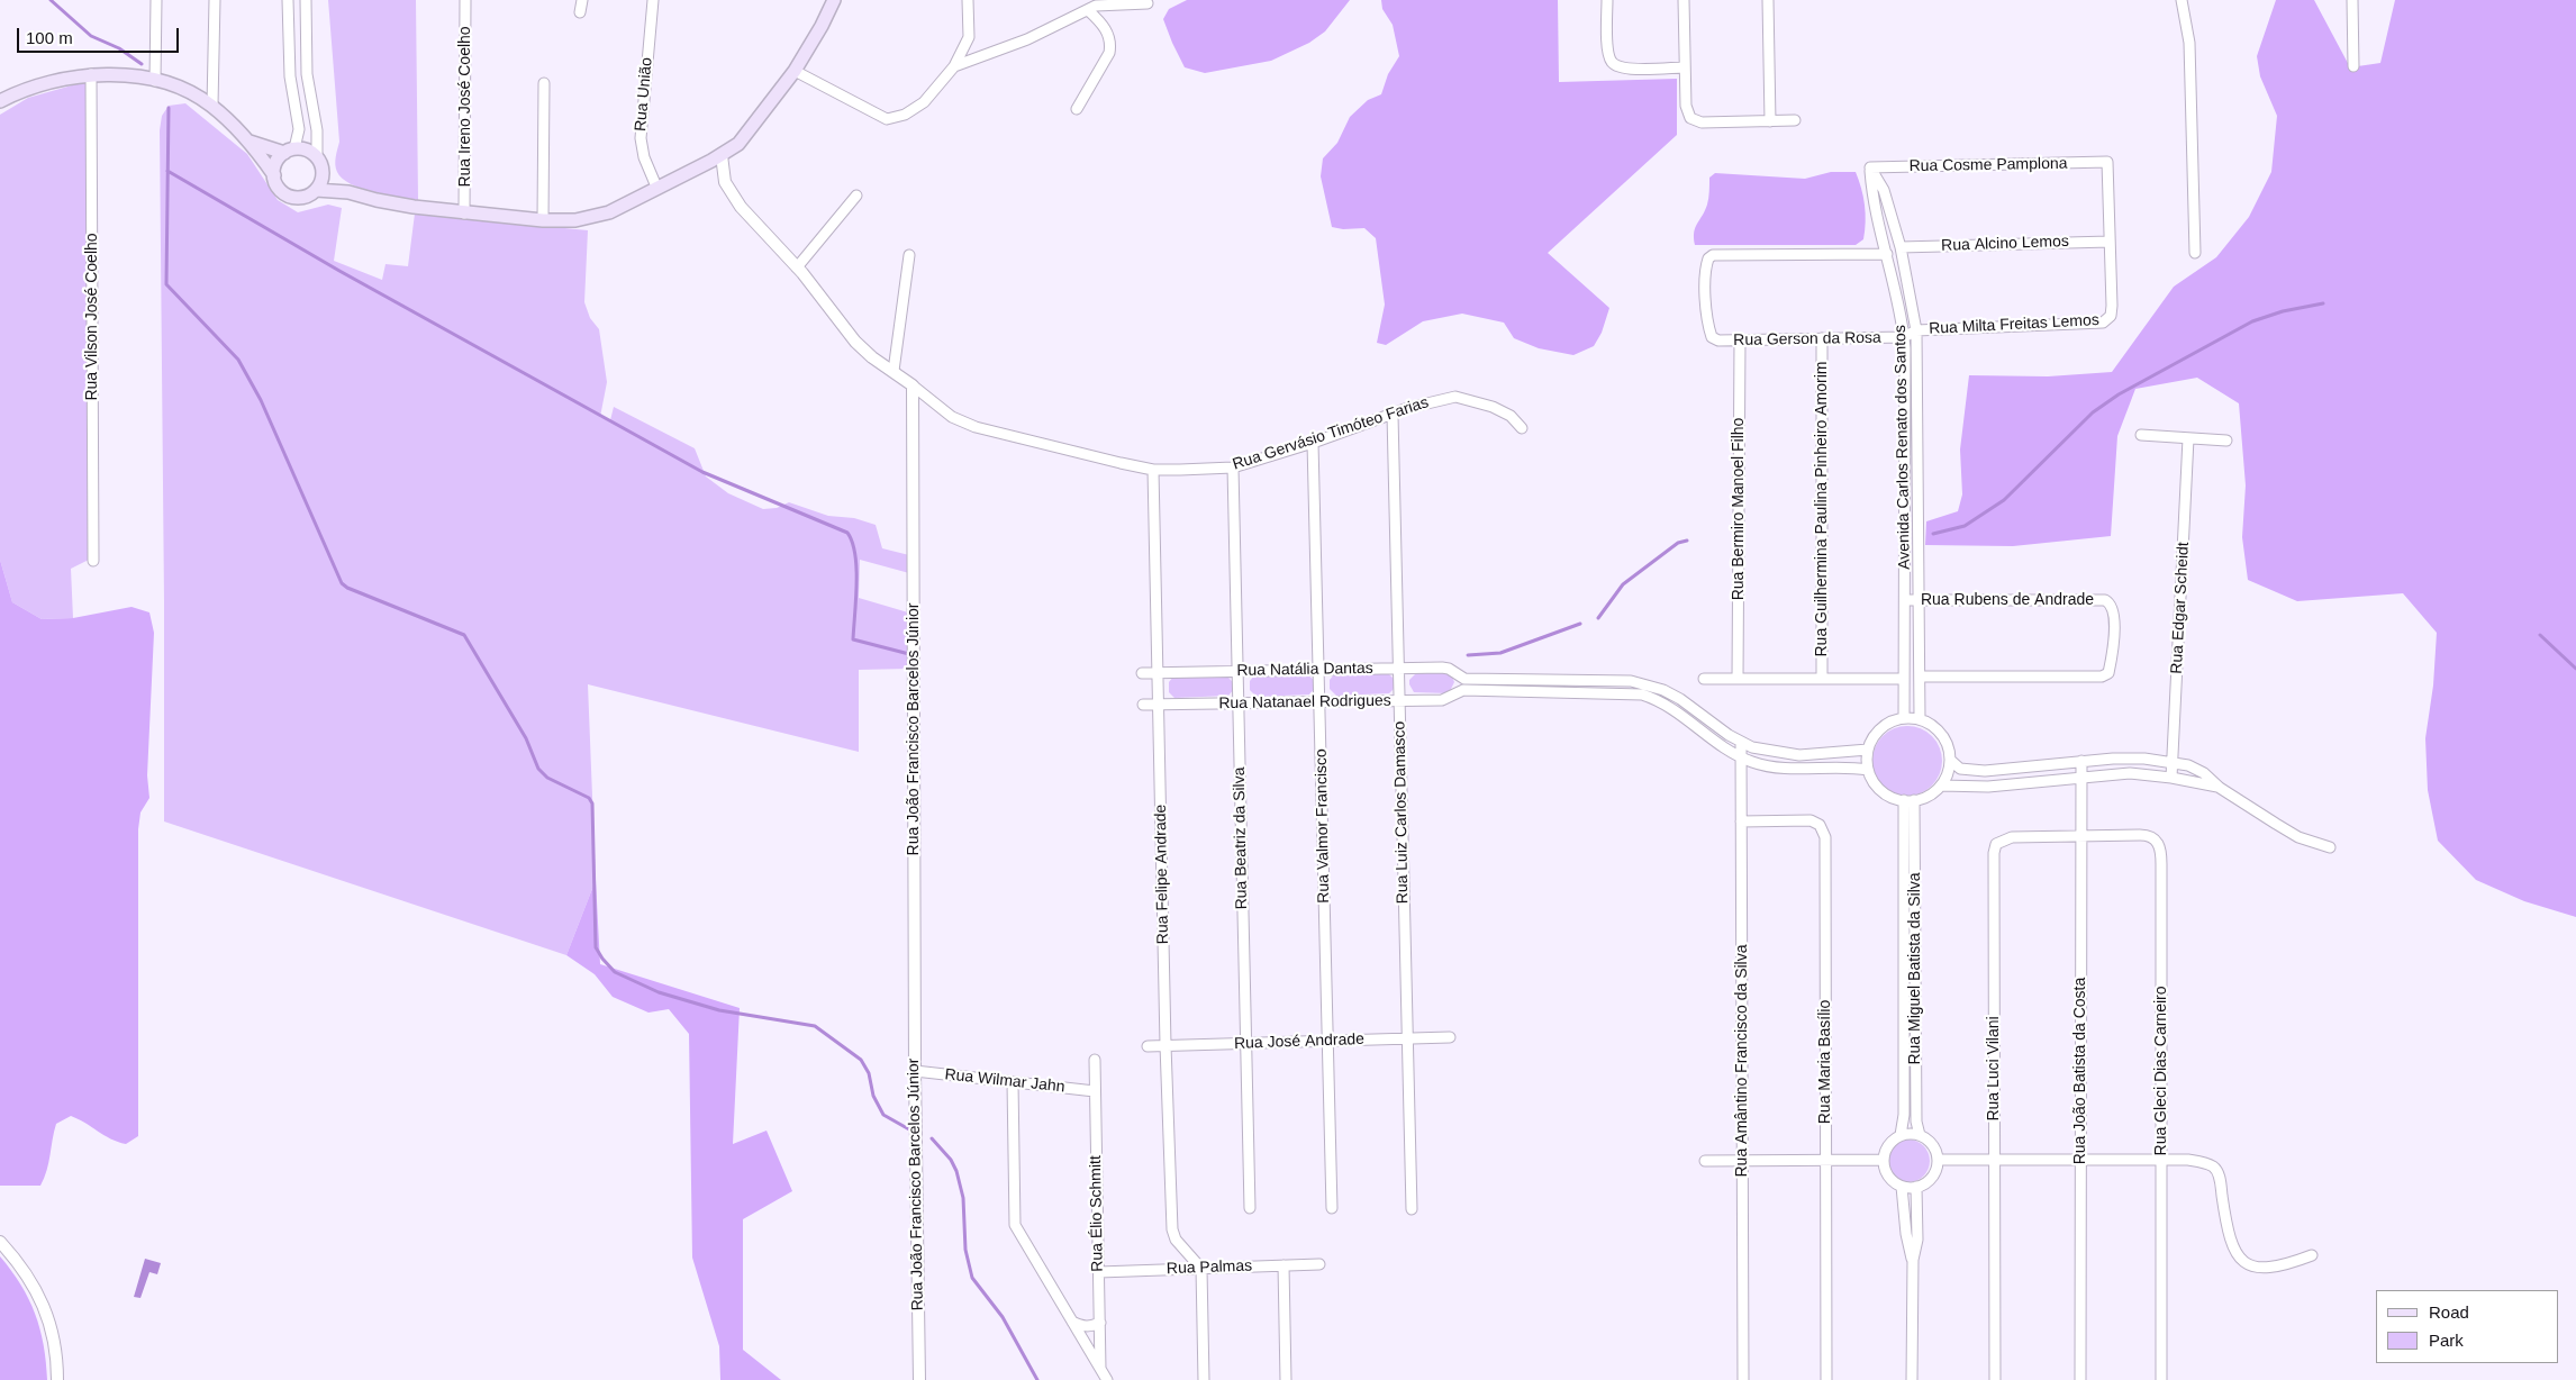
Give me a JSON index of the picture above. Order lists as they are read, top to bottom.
{
  "streets": {
    "street": [
      "Rua União",
      "Rua Ireno José Coelho",
      "Rua Cosme Pamplona",
      "Rua Alcino Lemos",
      "Rua Vilson José Coelho",
      "Rua Milta Freitas Lemos",
      "Rua Gerson da Rosa",
      "Rua Gervásio Timóteo Farias",
      "Avenida Carlos Renato dos Santos",
      "Rua Bermiro Manoel Filho",
      "Rua Guilhermina Paulina Pinheiro Amorim",
      "Rua Rubens de Andrade",
      "Rua Edgar Scheidt",
      "Rua Natália Dantas",
      "Rua Natanael Rodrigues",
      "Rua João Francisco Barcelos Júnior",
      "Rua Luiz Carlos Damasco",
      "Rua Valmor Francisco",
      "Rua Beatriz da Silva",
      "Rua Felipe Andrade",
      "Rua Miguel Batista da Silva",
      "Rua José Andrade",
      "Rua Amântino Francisco da Silva",
      "Rua Maria Basílio",
      "Rua Luci Vilani",
      "Rua João Batista da Costa",
      "Rua Gleci Dias Carneiro",
      "Rua Wilmar Jahn",
      "Rua Élio Schmitt",
      "Rua Palmas"
    ]
  },
  "crossings": [
    ["Rua Cosme Pamplona", "Rua Alcino Lemos"],
    ["Rua Cosme Pamplona", "Rua Milta Freitas Lemos"],
    ["Rua Cosme Pamplona", "Avenida Carlos Renato dos Santos"],
    ["Rua Alcino Lemos", "Rua Milta Freitas Lemos"],
    ["Rua Alcino Lemos", "Avenida Carlos Renato dos Santos"],
    ["Rua Milta Freitas Lemos", "Avenida Carlos Renato dos Santos"],
    ["Rua Gerson da Rosa", "Avenida Carlos Renato dos Santos"],
    ["Rua Gerson da Rosa", "Rua Bermiro Manoel Filho"],
    ["Rua Gerson da Rosa", "Rua Guilhermina Paulina Pinheiro Amorim"],
    ["Rua Gervásio Timóteo Farias", "Rua João Francisco Barcelos Júnior"],
    ["Rua Gervásio Timóteo Farias", "Rua Luiz Carlos Damasco"],
    ["Rua Gervásio Timóteo Farias", "Rua Valmor Francisco"],
    ["Rua Gervásio Timóteo Farias", "Rua Beatriz da Silva"],
    ["Rua Gervásio Timóteo Farias", "Rua Felipe Andrade"],
    ["Avenida Carlos Renato dos Santos", "Rua Rubens de Andrade"],
    ["Avenida Carlos Renato dos Santos", "Rua Miguel Batista da Silva"],
    ["Rua Natália Dantas", "Rua Luiz Carlos Damasco"],
    ["Rua Natália Dantas", "Rua Valmor Francisco"],
    ["Rua Natália Dantas", "Rua Beatriz da Silva"],
    ["Rua Natália Dantas", "Rua Felipe Andrade"],
    ["Rua Natanael Rodrigues", "Rua Luiz Carlos Damasco"],
    ["Rua Natanael Rodrigues", "Rua Valmor Francisco"],
    ["Rua Natanael Rodrigues", "Rua Beatriz da Silva"],
    ["Rua Natanael Rodrigues", "Rua Felipe Andrade"],
    ["Rua João Francisco Barcelos Júnior", "Rua Wilmar Jahn"],
    ["Rua Luiz Carlos Damasco", "Rua José Andrade"],
    ["Rua Valmor Francisco", "Rua José Andrade"],
    ["Rua Beatriz da Silva", "Rua José Andrade"],
    ["Rua Felipe Andrade", "Rua José Andrade"],
    ["Rua Felipe Andrade", "Rua Palmas"],
    ["Rua Amântino Francisco da Silva", "Rua Maria Basílio"],
    ["Rua Luci Vilani", "Rua João Batista da Costa"],
    ["Rua Luci Vilani", "Rua Gleci Dias Carneiro"],
    ["Rua João Batista da Costa", "Rua Gleci Dias Carneiro"],
    ["Rua Wilmar Jahn", "Rua Élio Schmitt"],
    ["Rua Élio Schmitt", "Rua Palmas"]
  ],
  "legend": ["Road", "Park"],
  "scale_bar": "100 m"
}
